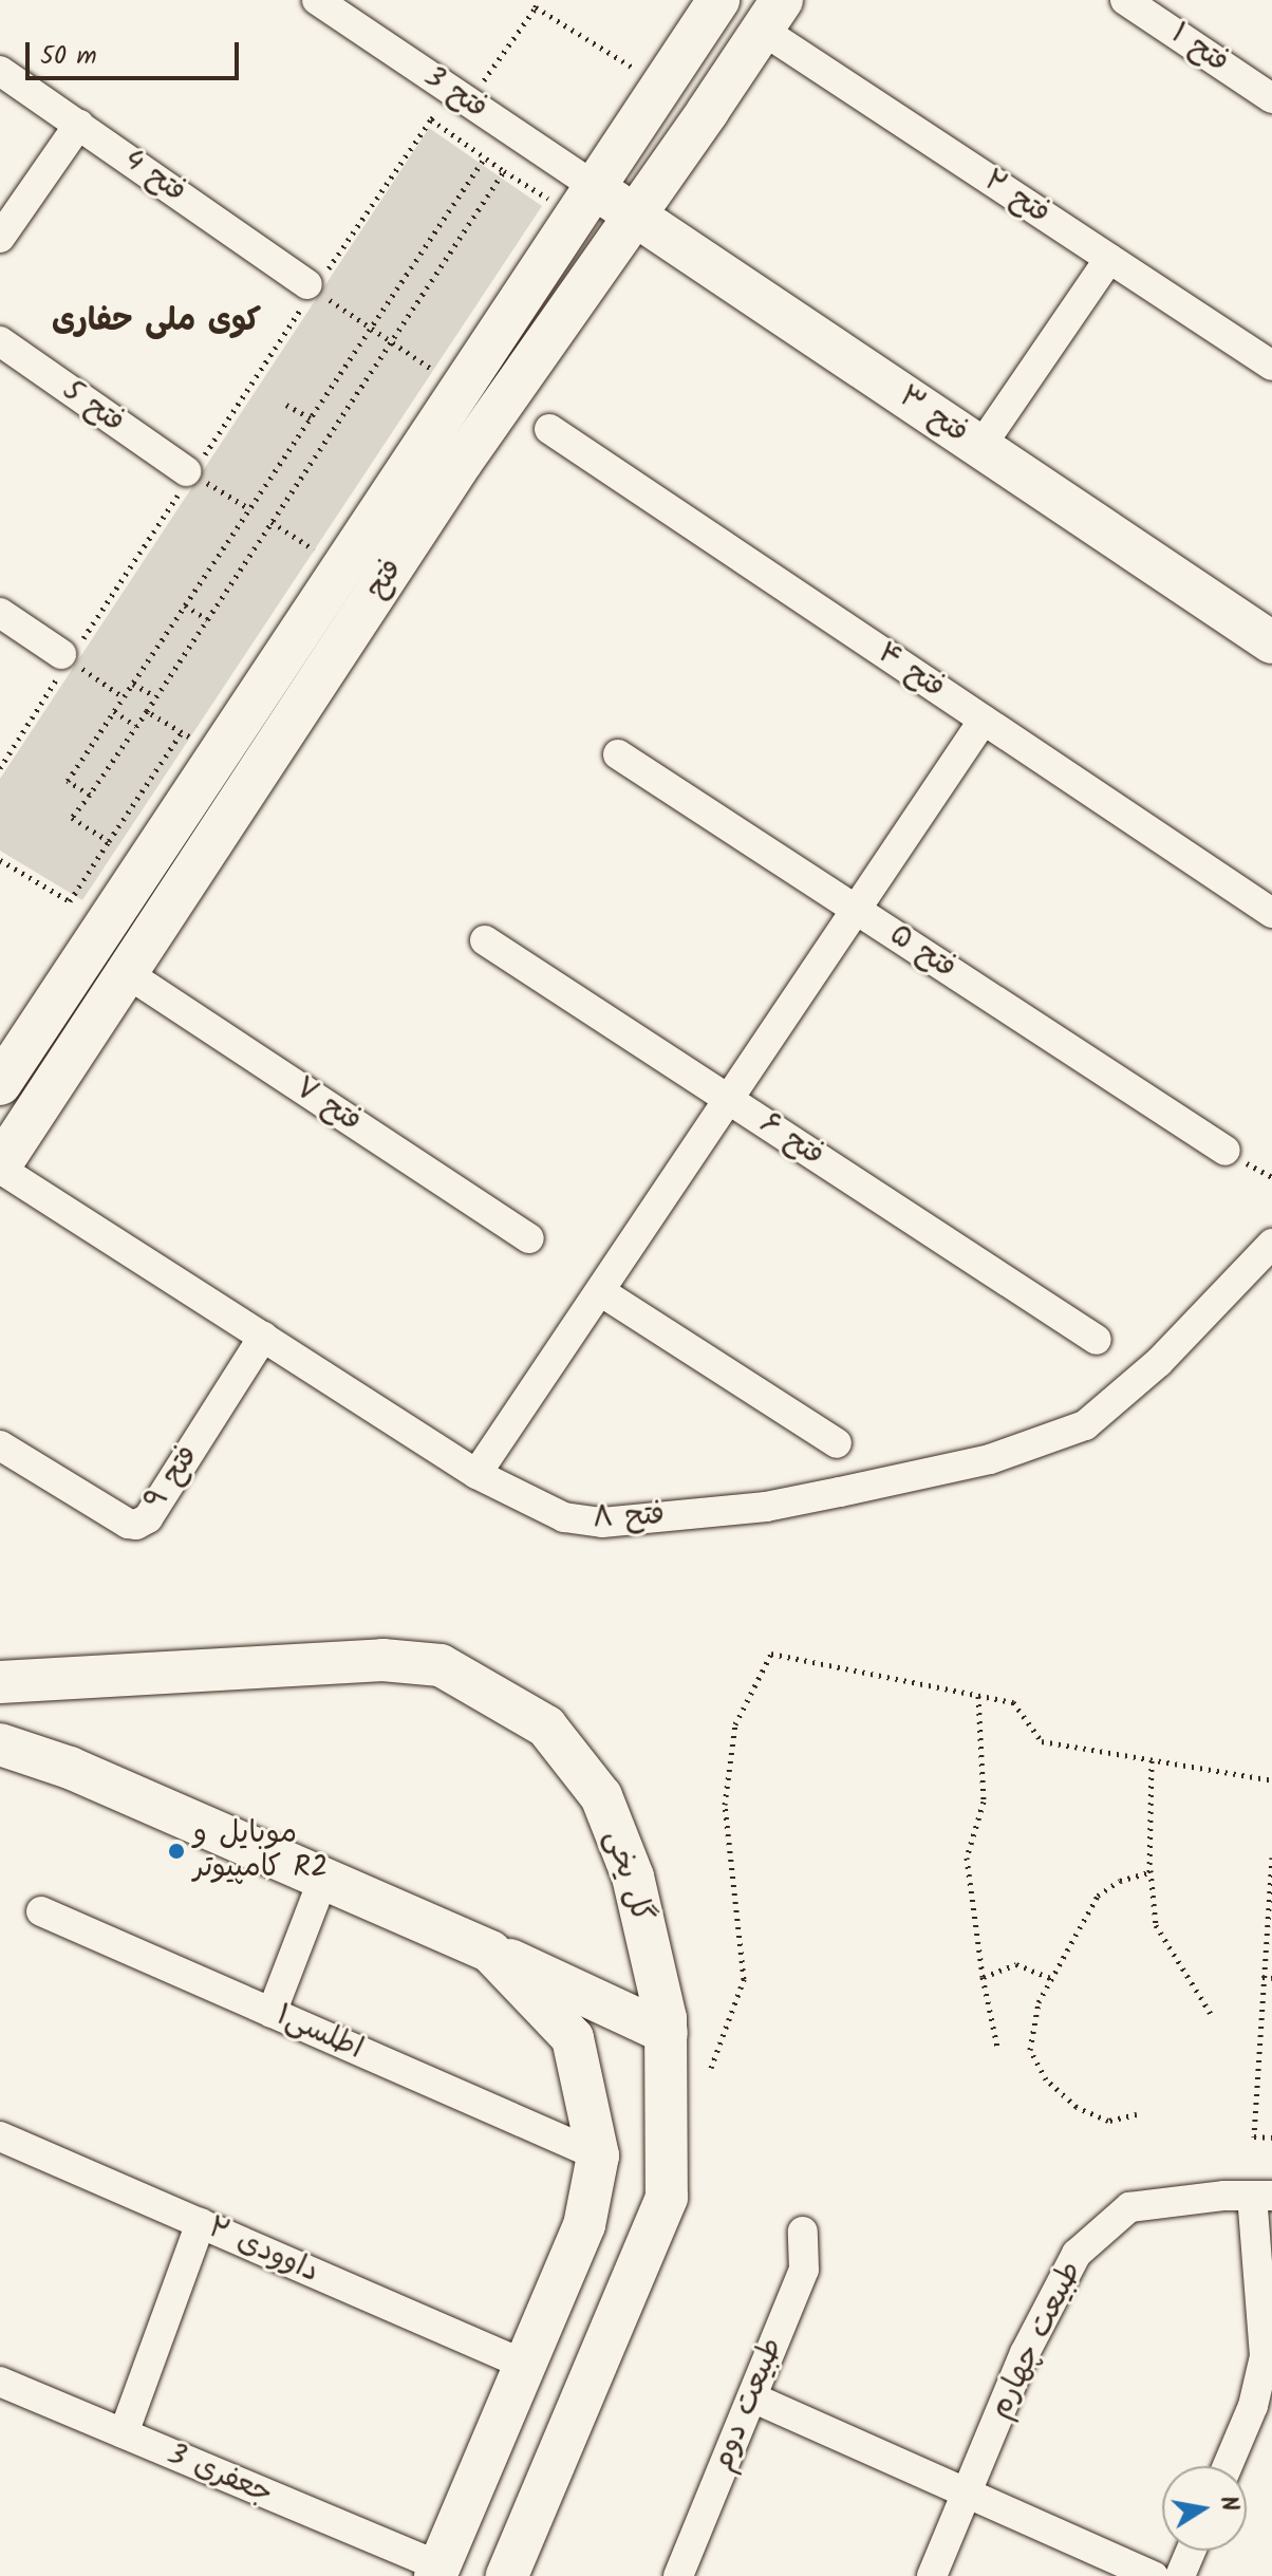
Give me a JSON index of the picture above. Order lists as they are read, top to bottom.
{
  "streets": {
    "street": [
      "فتح ۱",
      "فتح 3",
      "فتح 4",
      "فتح ۲",
      "فتح 5",
      "فتح ۳",
      "فتح",
      "فتح ۴",
      "فتح ۵",
      "فتح ۷",
      "فتح ۶",
      "فتح ۹",
      "فتح ۸",
      "گل یخی",
      "اطلسی۱",
      "داوودی ۲",
      "طبیعت چهارم",
      "طبیعت دوم",
      "3 جعفری"
    ]
  },
  "crossings": [
    ["فتح 3", "فتح ۳"],
    ["فتح 3", "فتح"],
    ["فتح ۲", "فتح"],
    ["فتح ۳", "فتح"],
    ["فتح", "فتح ۷"],
    ["فتح", "فتح ۸"],
    ["فتح ۹", "فتح ۸"]
  ],
  "districts": ["کوی ملی حفاری"],
  "places": ["موبایل و کامپیوتر R2"],
  "scale_bar": "50 m",
  "north": "right"
}
